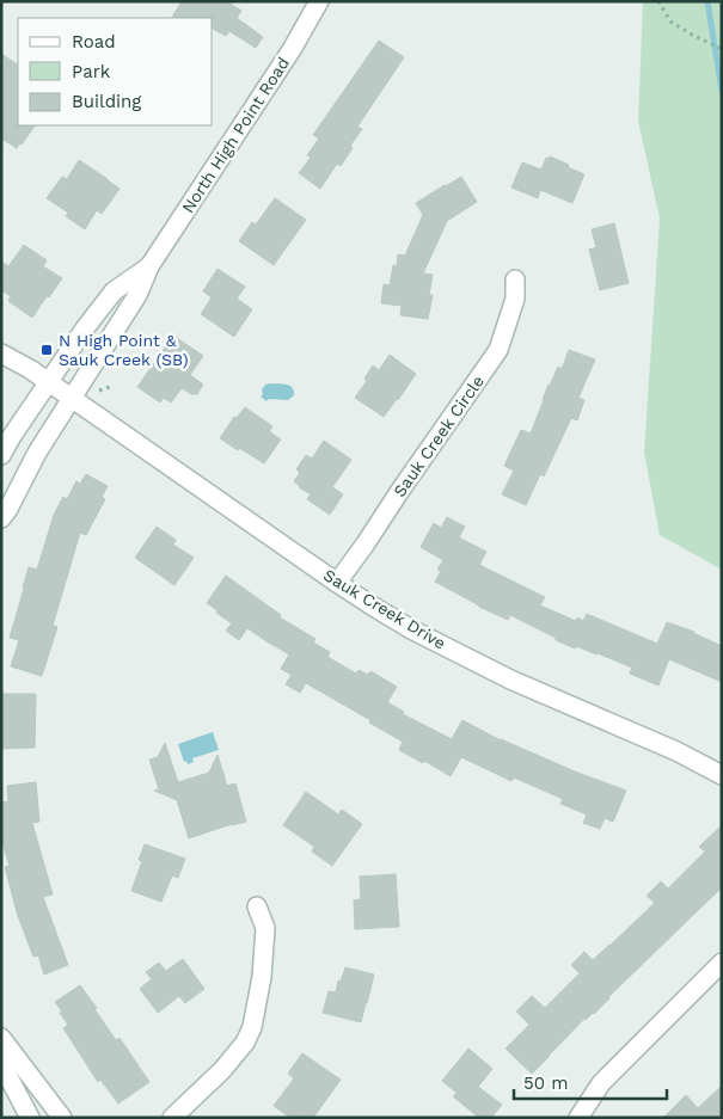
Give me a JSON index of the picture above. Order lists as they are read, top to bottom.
{
  "streets": {
    "street": ["North High Point Road", "Sauk Creek Circle", "Sauk Creek Drive"]
  },
  "crossings": [
    ["North High Point Road", "Sauk Creek Drive"],
    ["Sauk Creek Circle", "Sauk Creek Drive"]
  ],
  "places": {
    "transit": ["N High Point & Sauk Creek (SB)"]
  },
  "legend": ["Road", "Park", "Building"],
  "scale_bar": "50 m"
}
